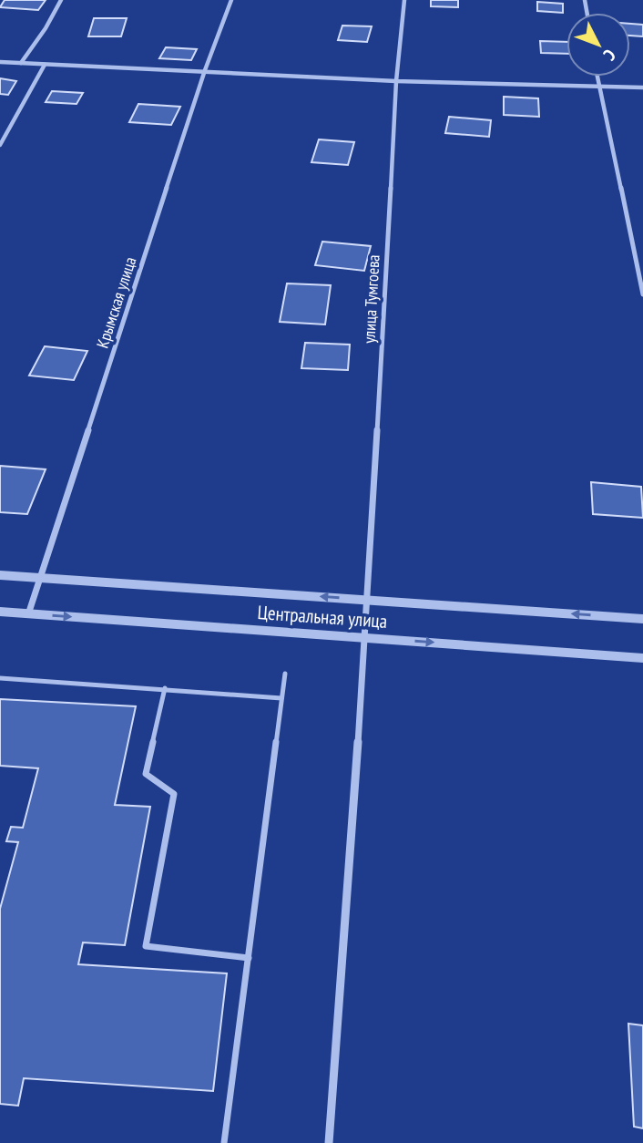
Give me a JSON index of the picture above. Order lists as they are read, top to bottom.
{
  "streets": {
    "street": ["улица Тумгоева", "Крымская улица", "Центральная улица"]
  },
  "crossings": [
    ["улица Тумгоева", "Центральная улица"],
    ["Крымская улица", "Центральная улица"]
  ],
  "north": "bottom right"
}
